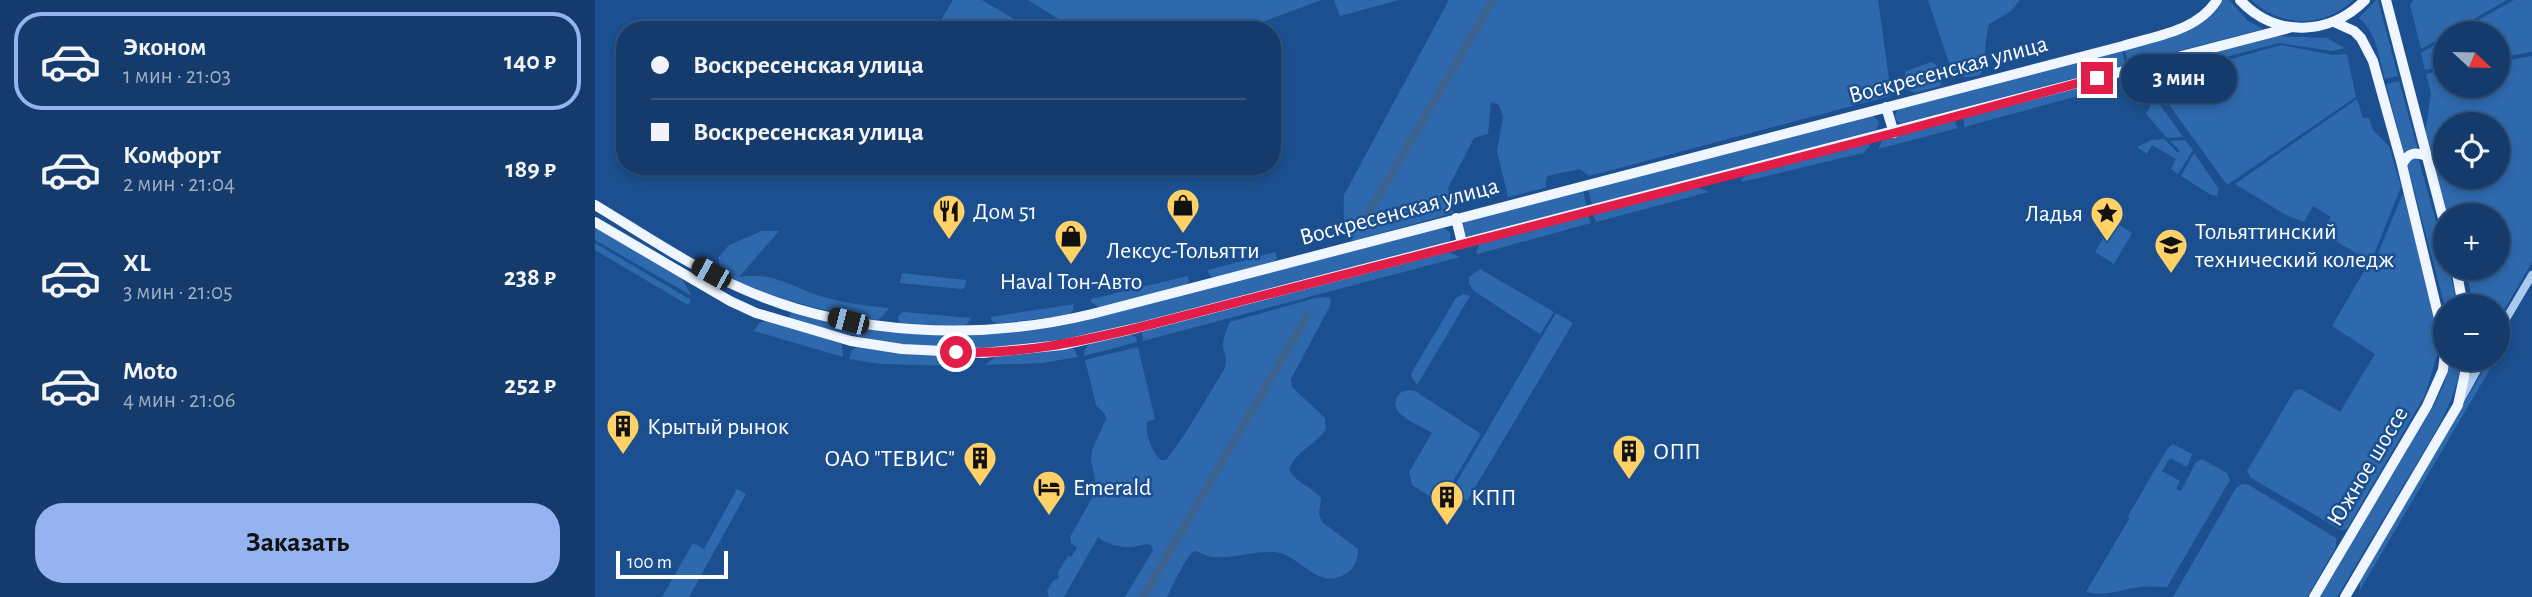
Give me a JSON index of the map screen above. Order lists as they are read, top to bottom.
{
  "streets": {
    "main road": ["Воскресенская улица", "Южное шоссе"]
  },
  "places": {
    "shop": ["Лексус-Тольятти", "Haval Тон-Авто"],
    "restaurant": ["Дом 51"],
    "place": ["Ладья"],
    "school or university": ["Тольяттинский технический коледж"],
    "building": [
      "Крытый рынок",
      "ОПП",
      "ОАО \"ТЕВИС\"",
      "КПП"
    ],
    "hotel": ["Emerald"]
  },
  "scale_bar": "100 m",
  "north": "right",
  "page": {
    "list": [
      {
        "name": "Эконом",
        "note": "1 мин · 21:03",
        "value": "140 ₽"
      },
      {
        "name": "Комфорт",
        "note": "2 мин · 21:04",
        "value": "189 ₽"
      },
      {
        "name": "XL",
        "note": "3 мин · 21:05",
        "value": "238 ₽"
      },
      {
        "name": "Moto",
        "note": "4 мин · 21:06",
        "value": "252 ₽"
      }
    ],
    "map_buttons": ["+", "−"],
    "banner": ["Воскресенская улица", "Воскресенская улица"],
    "bubble": "3 мин",
    "buttons": "Заказать",
    "scale": "100 m"
  }
}
